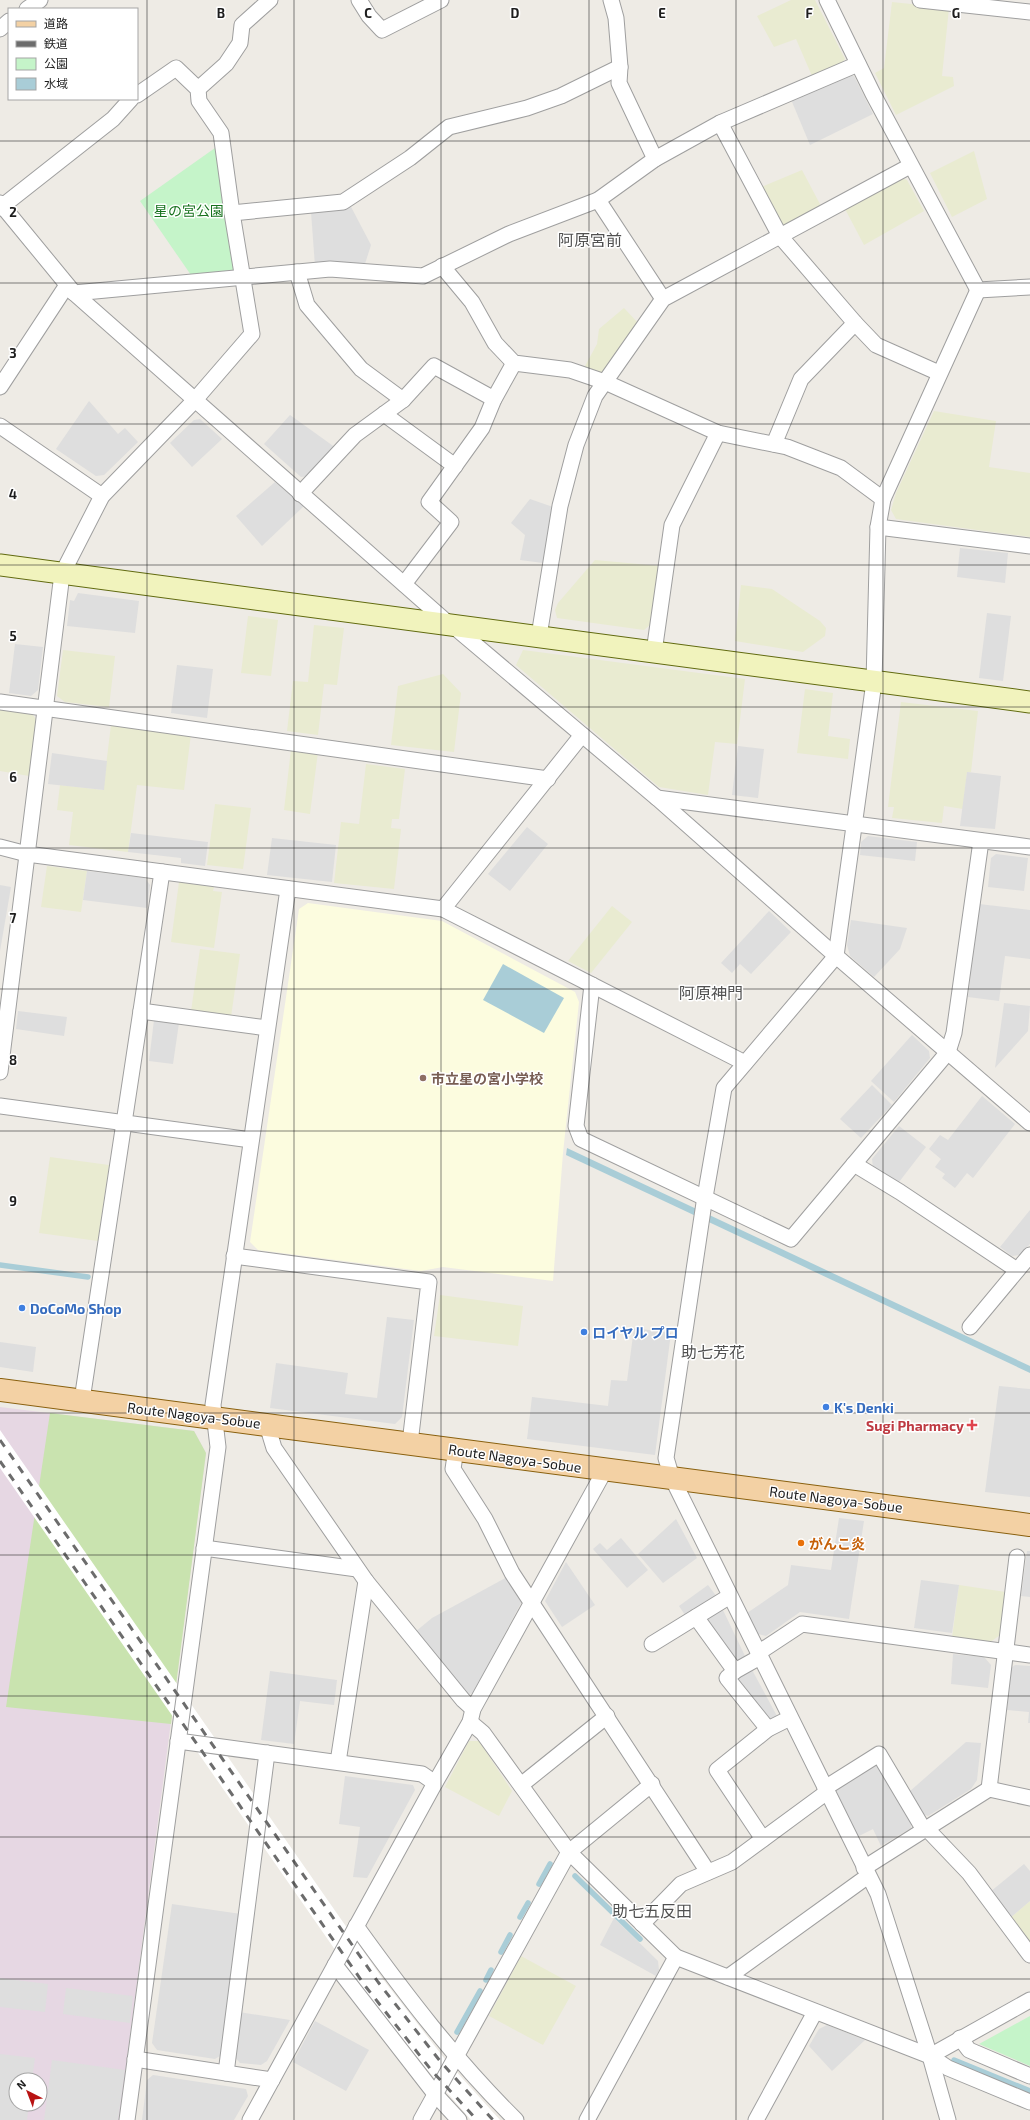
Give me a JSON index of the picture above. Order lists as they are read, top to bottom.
{
  "streets": {
    "main road": ["Route Nagoya-Sobue"]
  },
  "districts": [
    "阿原宮前",
    "阿原神門",
    "助七芳花",
    "助七五反田"
  ],
  "parks": ["星の宮公園"],
  "places": {
    "other": [
      "市立星の宮小学校",
      "DoCoMo Shop",
      "ロイヤル プロ",
      "K's Denki",
      "がんこ炎"
    ],
    "health": ["Sugi Pharmacy"]
  },
  "legend": [
    "道路",
    "鉄道",
    "公園",
    "水域"
  ],
  "north": "top left",
  "grid": {
    "columns": [
      "B",
      "C",
      "D",
      "E",
      "F",
      "G"
    ],
    "rows": [
      "2",
      "3",
      "4",
      "5",
      "6",
      "7",
      "8",
      "9"
    ]
  }
}
